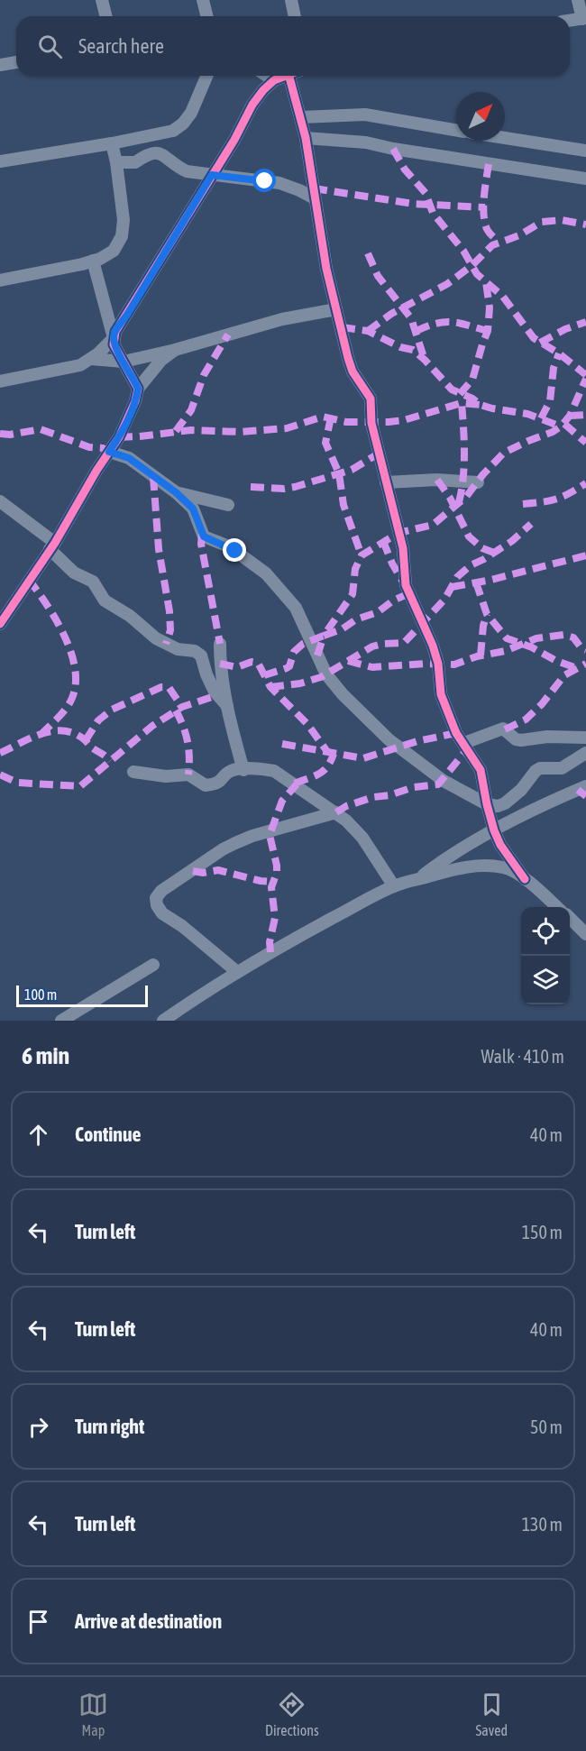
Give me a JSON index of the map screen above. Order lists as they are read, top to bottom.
{
  "scale_bar": "100 m",
  "north": "top right",
  "page": {
    "search": "Search here",
    "scale": "100 m",
    "heading": ["6 min", "Walk · 410 m"],
    "list": [
      ["Continue", "40 m"],
      ["Turn left", "150 m"],
      ["Turn left", "40 m"],
      ["Turn right", "50 m"],
      ["Turn left", "130 m"],
      "Arrive at destination"
    ],
    "nav": ["Map", "Directions", "Saved"]
  }
}
